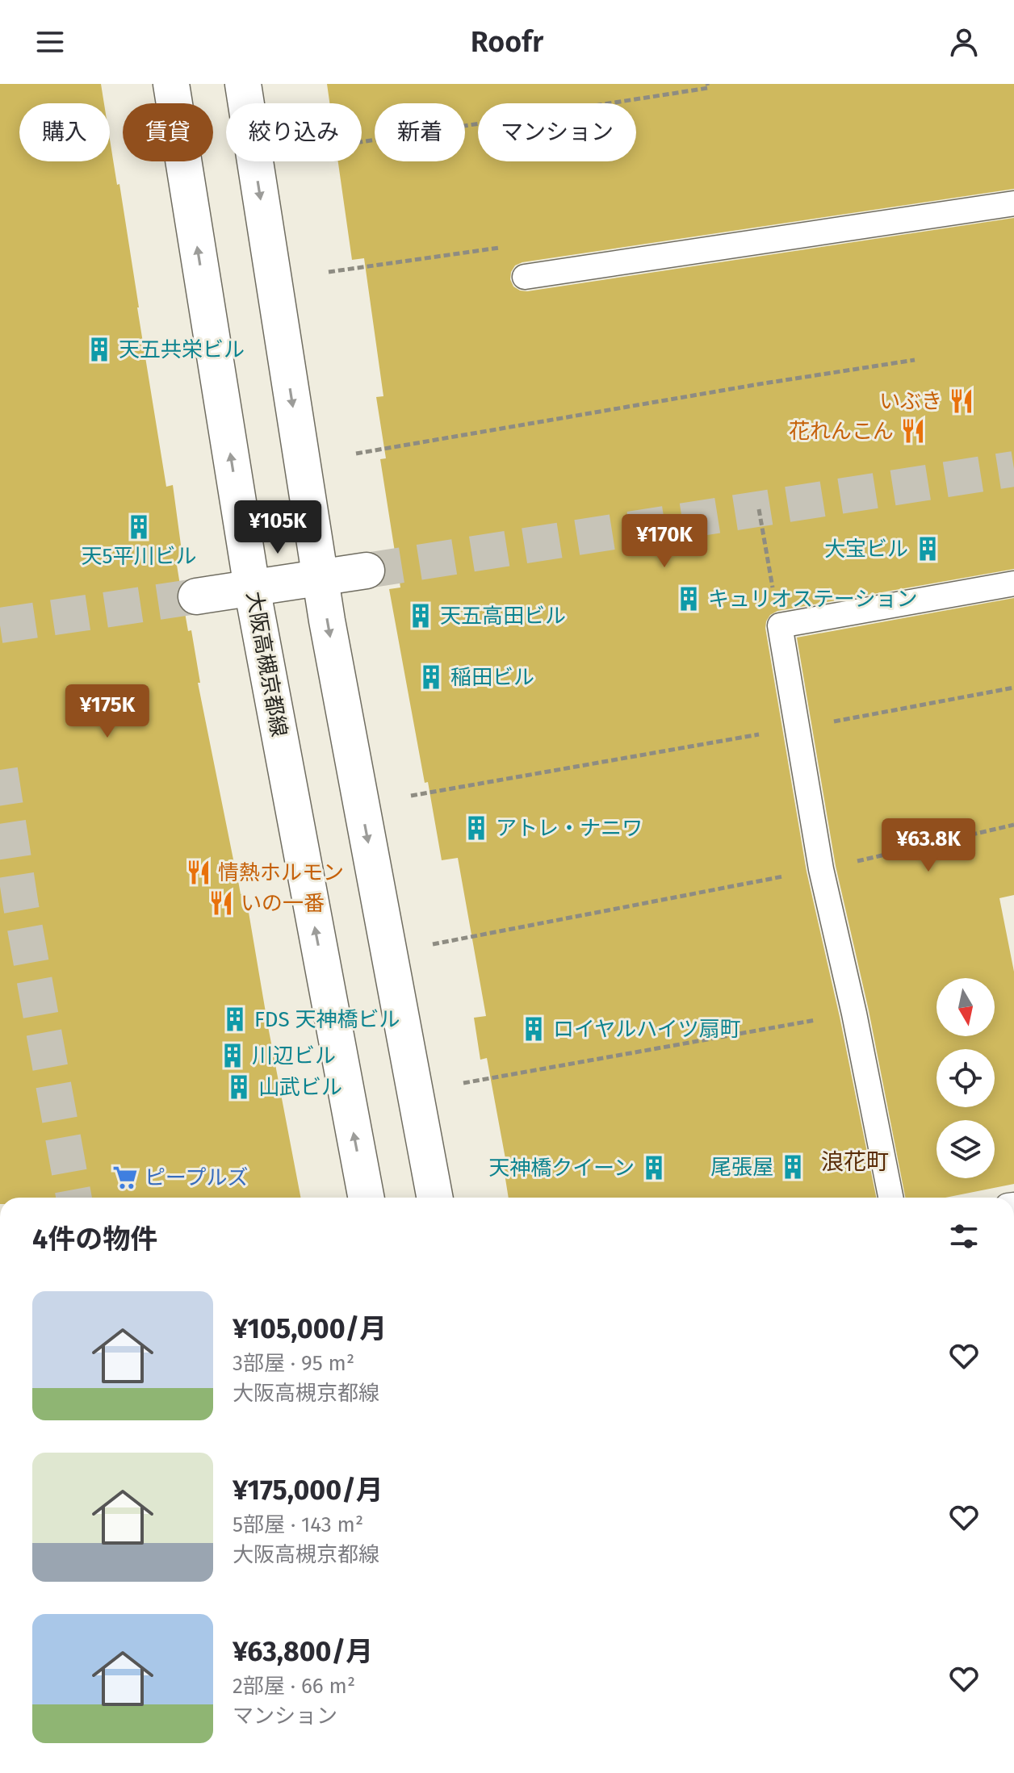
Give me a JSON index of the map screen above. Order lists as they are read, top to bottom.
{
  "streets": {
    "main road": ["大阪高槻京都線"]
  },
  "districts": ["浪花町"],
  "places": {
    "building": [
      "天五共栄ビル",
      "天5平川ビル",
      "大宝ビル",
      "キュリオステーション",
      "天五高田ビル",
      "稲田ビル",
      "アトレ・ナニワ",
      "FDS 天神橋ビル",
      "ロイヤルハイツ扇町",
      "川辺ビル",
      "山武ビル",
      "尾張屋",
      "天神橋クイーン"
    ],
    "restaurant": [
      "いぶき",
      "花れんこん",
      "情熱ホルモン",
      "いの一番"
    ],
    "supermarket": ["ピープルズ"]
  },
  "north": "bottom",
  "page": {
    "header": "Roofr",
    "chip": [
      "購入",
      "賃貸",
      "絞り込み",
      "新着",
      "マンション"
    ],
    "price": [
      "¥105K",
      "¥170K",
      "¥175K",
      "¥63.8K"
    ],
    "heading": "4件の物件",
    "list": [
      {
        "name": "¥105,000/月",
        "note": "3部屋 · 95 m² · 大阪高槻京都線"
      },
      {
        "name": "¥175,000/月",
        "note": "5部屋 · 143 m² · 大阪高槻京都線"
      },
      {
        "name": "¥63,800/月",
        "note": "2部屋 · 66 m² · マンション"
      }
    ]
  }
}
